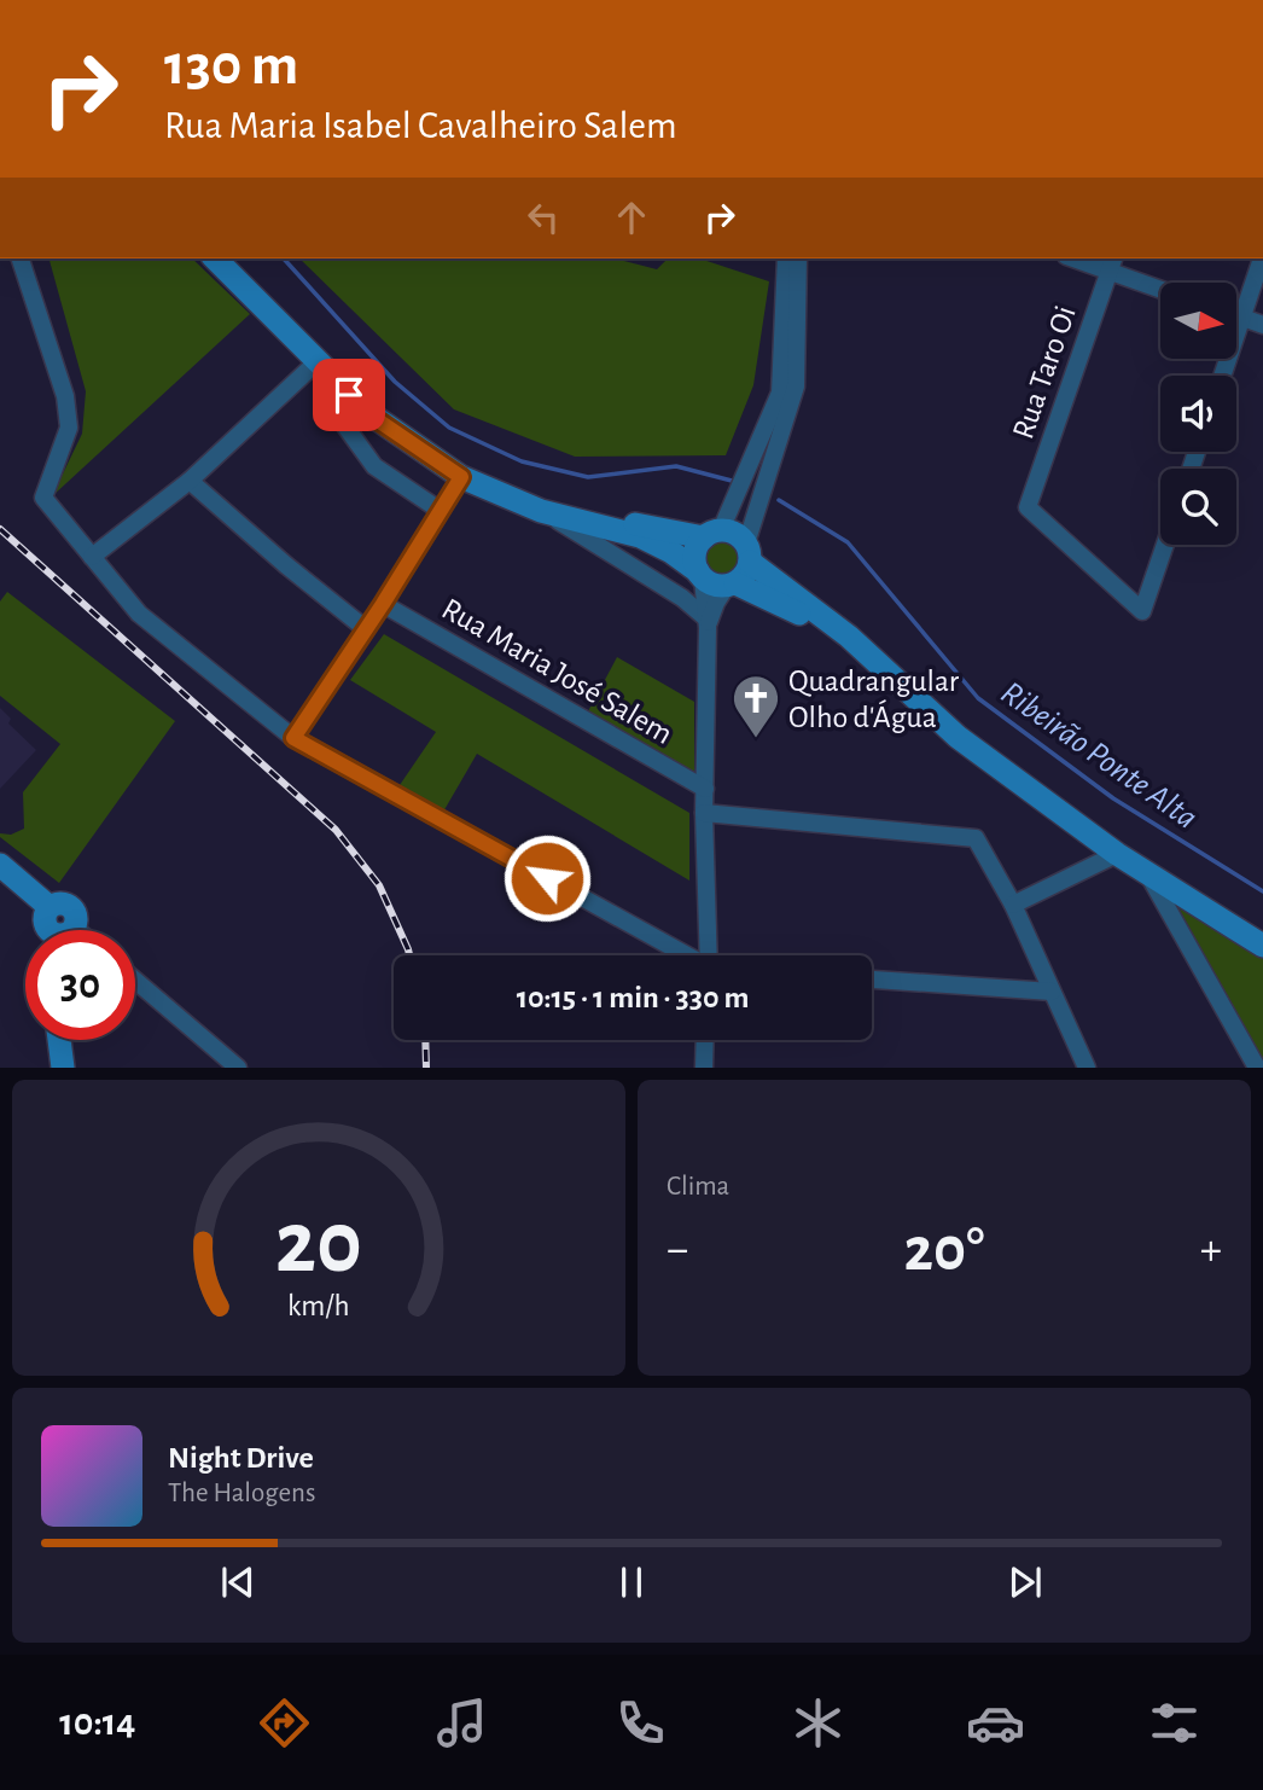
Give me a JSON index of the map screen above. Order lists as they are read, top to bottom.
{
  "streets": {
    "street": ["Rua Taro Oi", "Rua Maria José Salem"]
  },
  "water": ["Ribeirão Ponte Alta"],
  "places": {
    "church": ["Quadrangular Olho d'Água"]
  },
  "north": "right",
  "page": {
    "turn": ["130 m", "Rua Maria Isabel Cavalheiro Salem"],
    "limit": "30",
    "trip": "10:15 · 1 min · 330 m",
    "tile": "Clima",
    "heat": ["−", "20°", "+"],
    "song": ["Night Drive", "The Halogens"],
    "tabs": "10:14",
    "gauge": ["20", "km/h"]
  }
}
